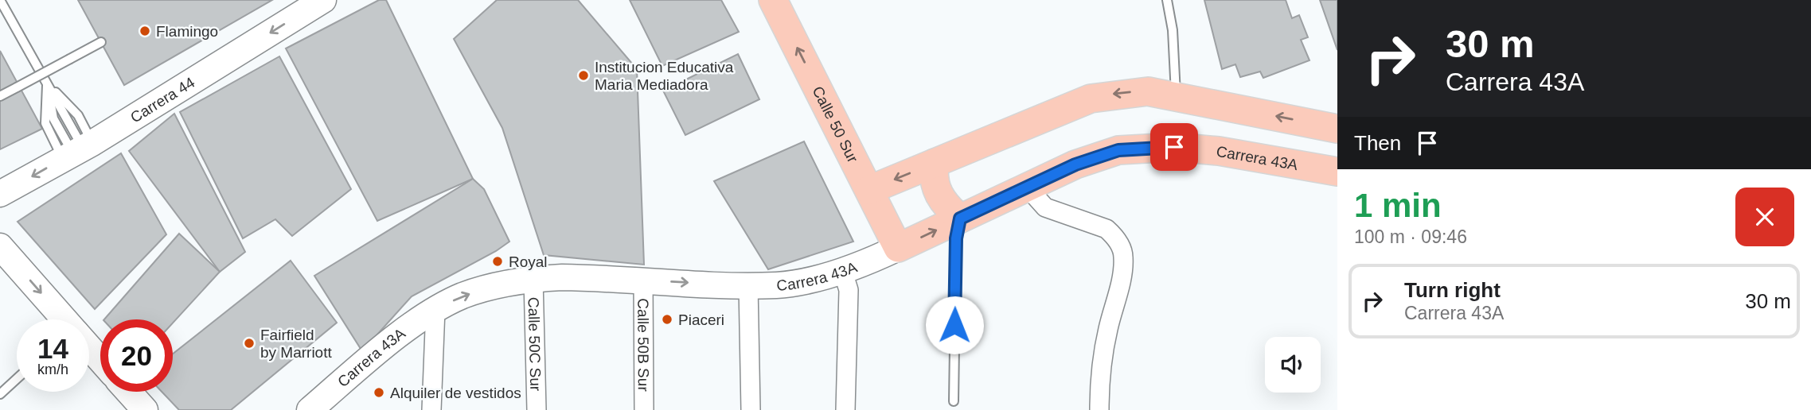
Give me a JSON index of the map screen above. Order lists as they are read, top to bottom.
{
  "streets": {
    "main road": ["Carrera 44", "Calle 50 Sur", "Carrera 43A"],
    "street": ["Calle 50C Sur", "Calle 50B Sur"]
  },
  "crossings": [
    ["Calle 50 Sur", "Carrera 43A"],
    ["Carrera 43A", "Calle 50C Sur"],
    ["Carrera 43A", "Calle 50B Sur"]
  ],
  "one_way": ["Carrera 44", "Calle 50 Sur"],
  "places": [
    "Flamingo",
    "Institucion Educativa Maria Mediadora",
    "Royal",
    "Piaceri",
    "Fairfield by Marriott",
    "Alquiler de vestidos"
  ],
  "page": {
    "turn": ["30 m", "Carrera 43A"],
    "then": "Then",
    "heading": ["1 min", "100 m · 09:46"],
    "list": [
      {
        "name": "Turn right",
        "note": "Carrera 43A",
        "value": "30 m"
      }
    ],
    "speed": "14 km/h",
    "limit": "20"
  }
}
